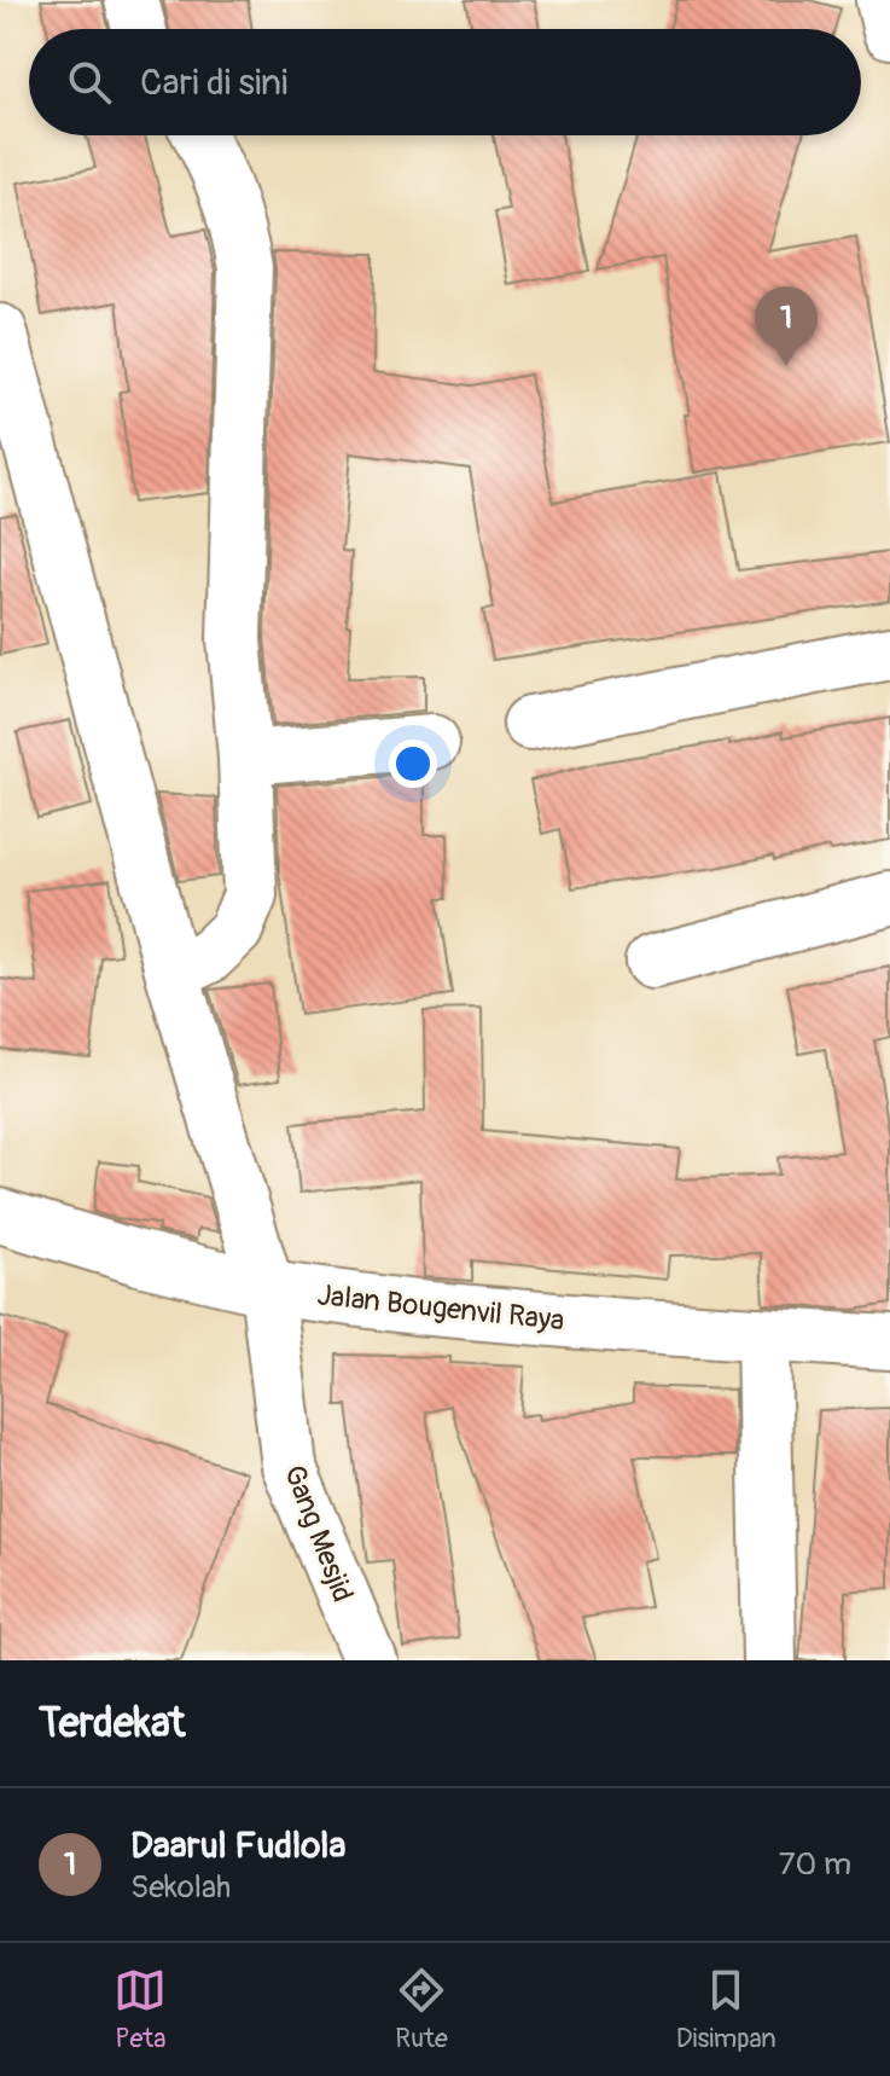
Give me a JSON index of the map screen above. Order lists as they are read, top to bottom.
{
  "streets": {
    "street": ["Jalan Bougenvil Raya", "Gang Mesjid"]
  },
  "crossings": [
    ["Jalan Bougenvil Raya", "Gang Mesjid"]
  ],
  "page": {
    "search": "Cari di sini",
    "pins": "1",
    "heading": "Terdekat",
    "list": [
      {
        "mark": "1",
        "name": "Daarul Fudlola",
        "note": "Sekolah",
        "value": "70 m"
      }
    ],
    "nav": ["Peta", "Rute", "Disimpan"]
  }
}
